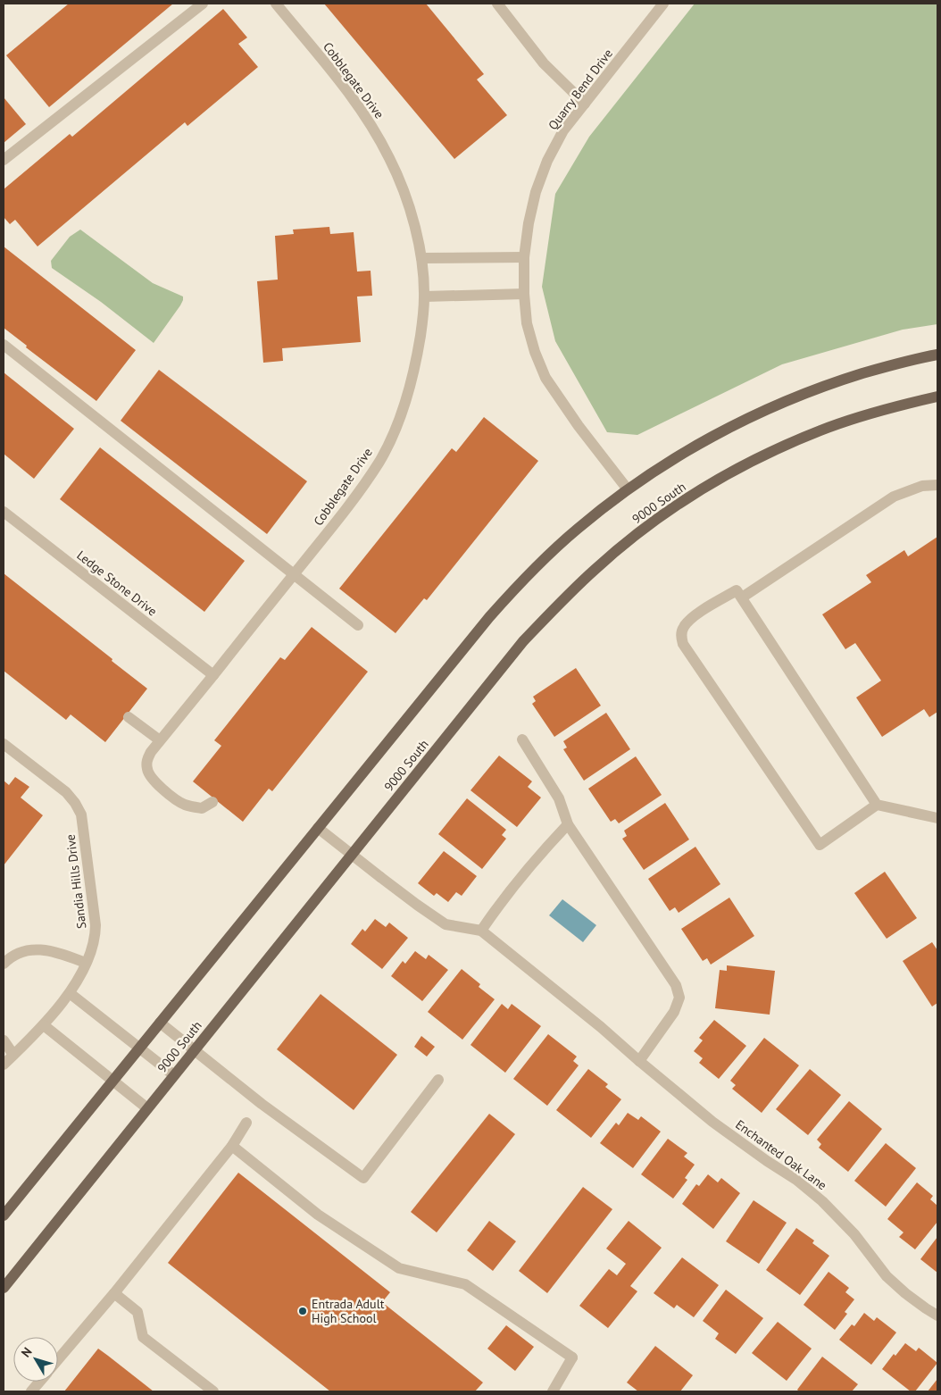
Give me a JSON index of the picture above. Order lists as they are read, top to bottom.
{
  "streets": {
    "main road": ["9000 South"],
    "street": [
      "Cobblegate Drive",
      "Quarry Bend Drive",
      "Ledge Stone Drive",
      "Sandia Hills Drive",
      "Enchanted Oak Lane"
    ]
  },
  "crossings": [
    ["Cobblegate Drive", "Ledge Stone Drive"],
    ["9000 South", "Enchanted Oak Lane"]
  ],
  "places": ["Entrada Adult High School"],
  "north": "top left"
}
